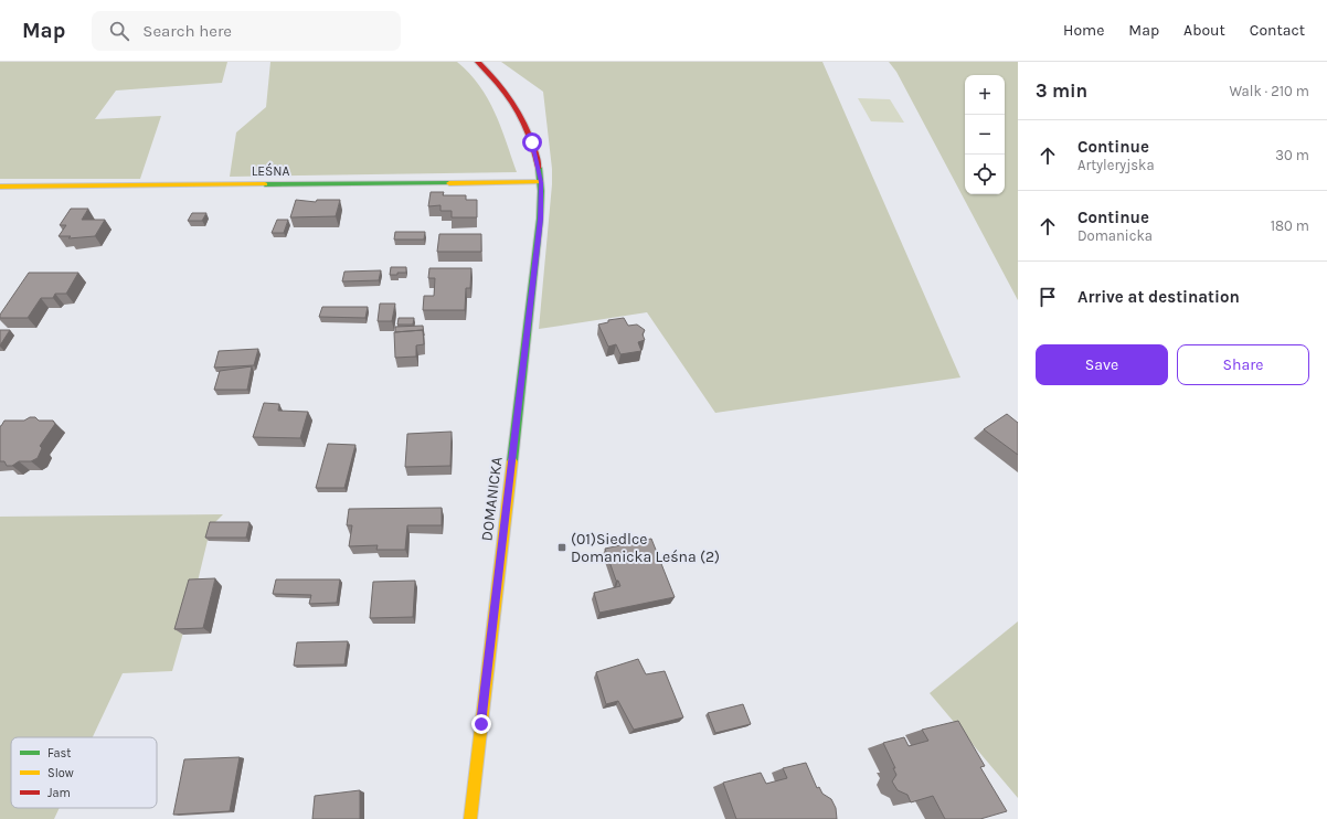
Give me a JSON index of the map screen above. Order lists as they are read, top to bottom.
{
  "streets": {
    "street": ["LEŚNA", "DOMANICKA"]
  },
  "crossings": [
    ["LEŚNA", "DOMANICKA"]
  ],
  "places": {
    "transit": ["(01)Siedlce Domanicka Leśna (2)"]
  },
  "legend": ["Fast", "Slow", "Jam"],
  "page": {
    "header": "Map",
    "search": "Search here",
    "nav": [
      "Home",
      "Map",
      "About",
      "Contact"
    ],
    "heading": ["3 min", "Walk · 210 m"],
    "map_buttons": ["+", "−"],
    "list": [
      ["Continue", "Artyleryjska", "30 m"],
      ["Continue", "Domanicka", "180 m"],
      "Arrive at destination"
    ],
    "buttons": ["Save", "Share"]
  }
}
